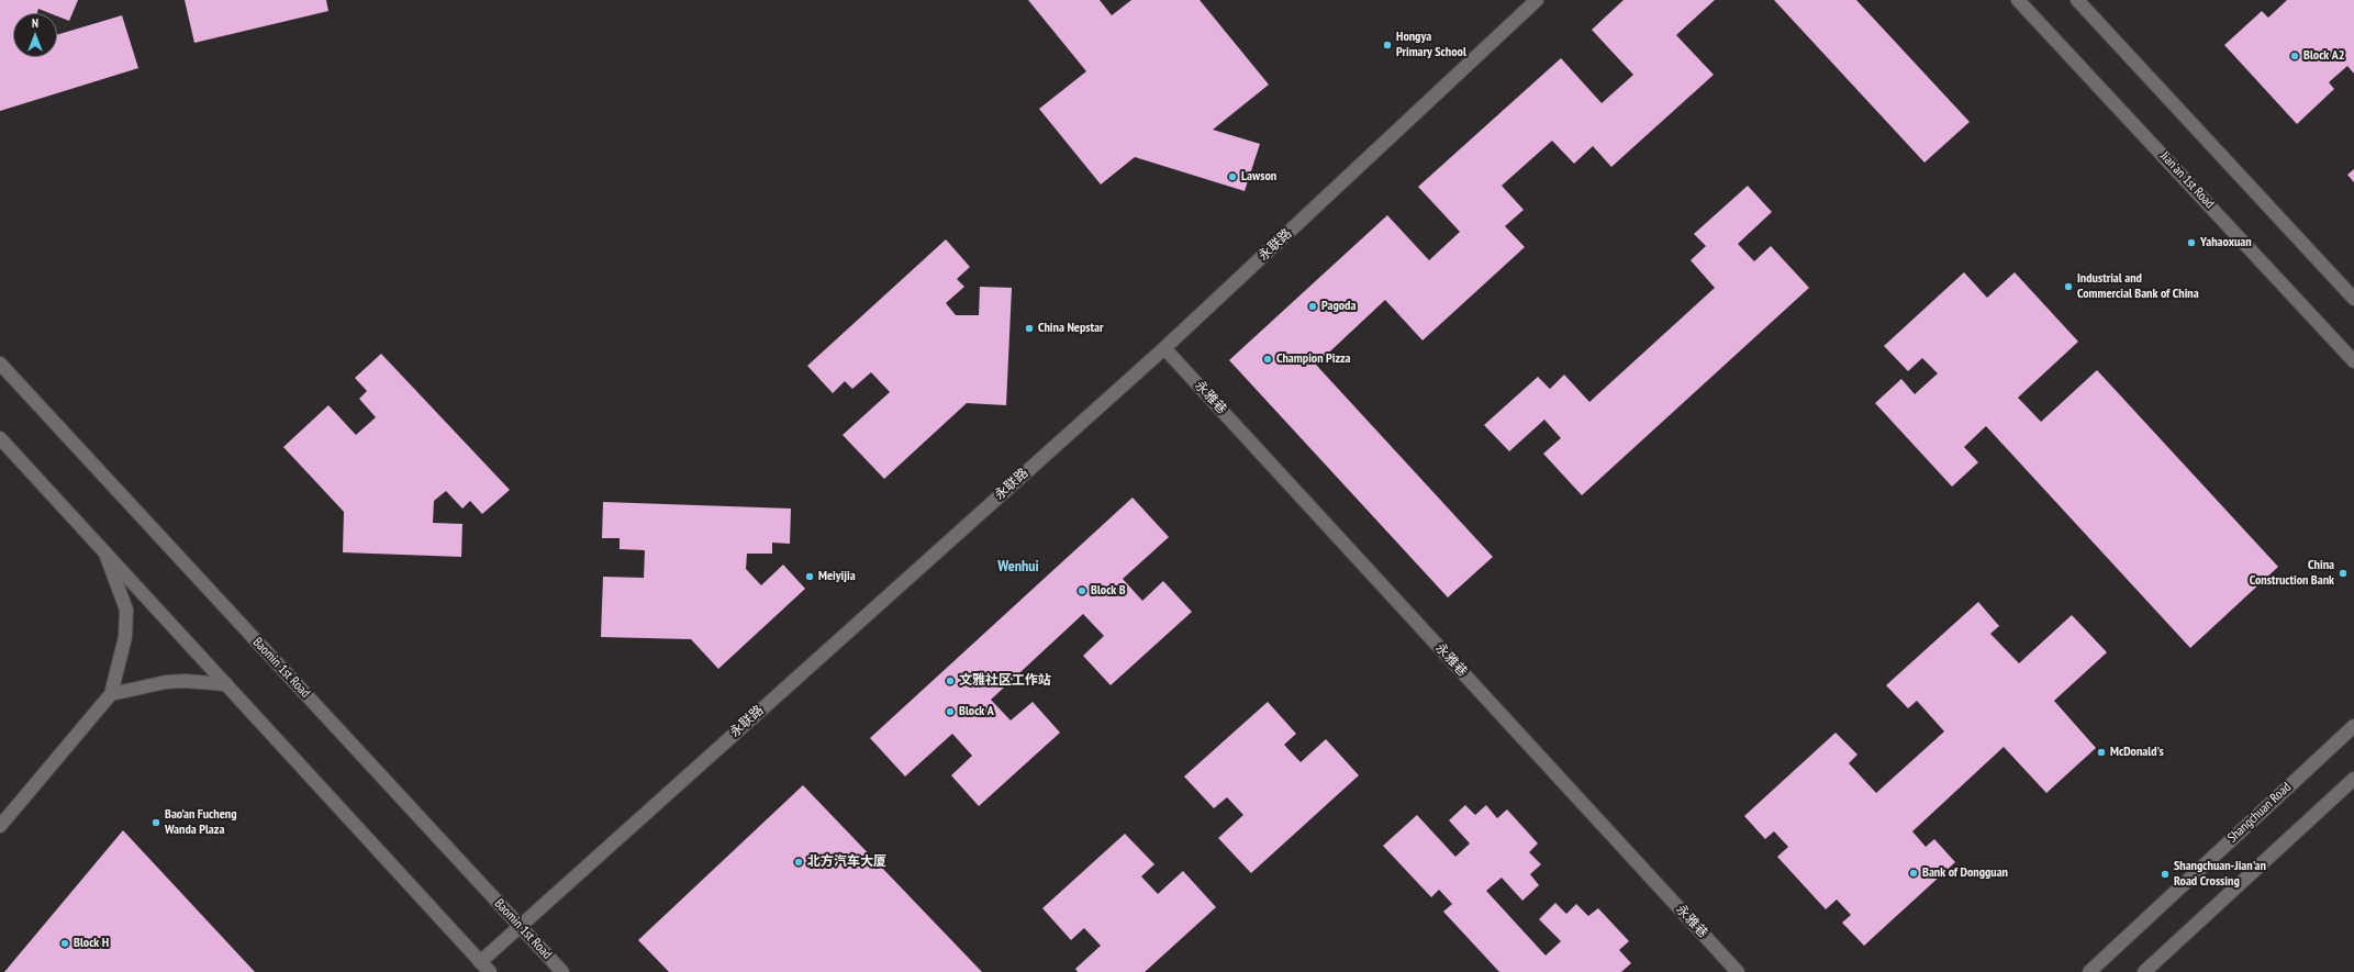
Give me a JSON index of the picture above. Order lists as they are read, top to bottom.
{
  "streets": {
    "main road": [
      "Jian'an 1st Road",
      "永联路",
      "永雅巷",
      "Baomin 1st Road",
      "Shangchuan Road"
    ]
  },
  "crossings": [
    ["永联路", "永雅巷"],
    ["永联路", "Baomin 1st Road"]
  ],
  "districts": ["Wenhui"],
  "places": [
    "Hongya Primary School",
    "Block A2",
    "Lawson",
    "Yahaoxuan",
    "Industrial and Commercial Bank of China",
    "Pagoda",
    "China Nepstar",
    "Champion Pizza",
    "China Construction Bank",
    "Meiyijia",
    "Block B",
    "文雅社区工作站",
    "Block A",
    "McDonald's",
    "Bao’an Fucheng Wanda Plaza",
    "北方汽车大厦",
    "Bank of Dongguan",
    "Shangchuan-Jian'an Road Crossing",
    "Block H"
  ],
  "north": "top"
}
